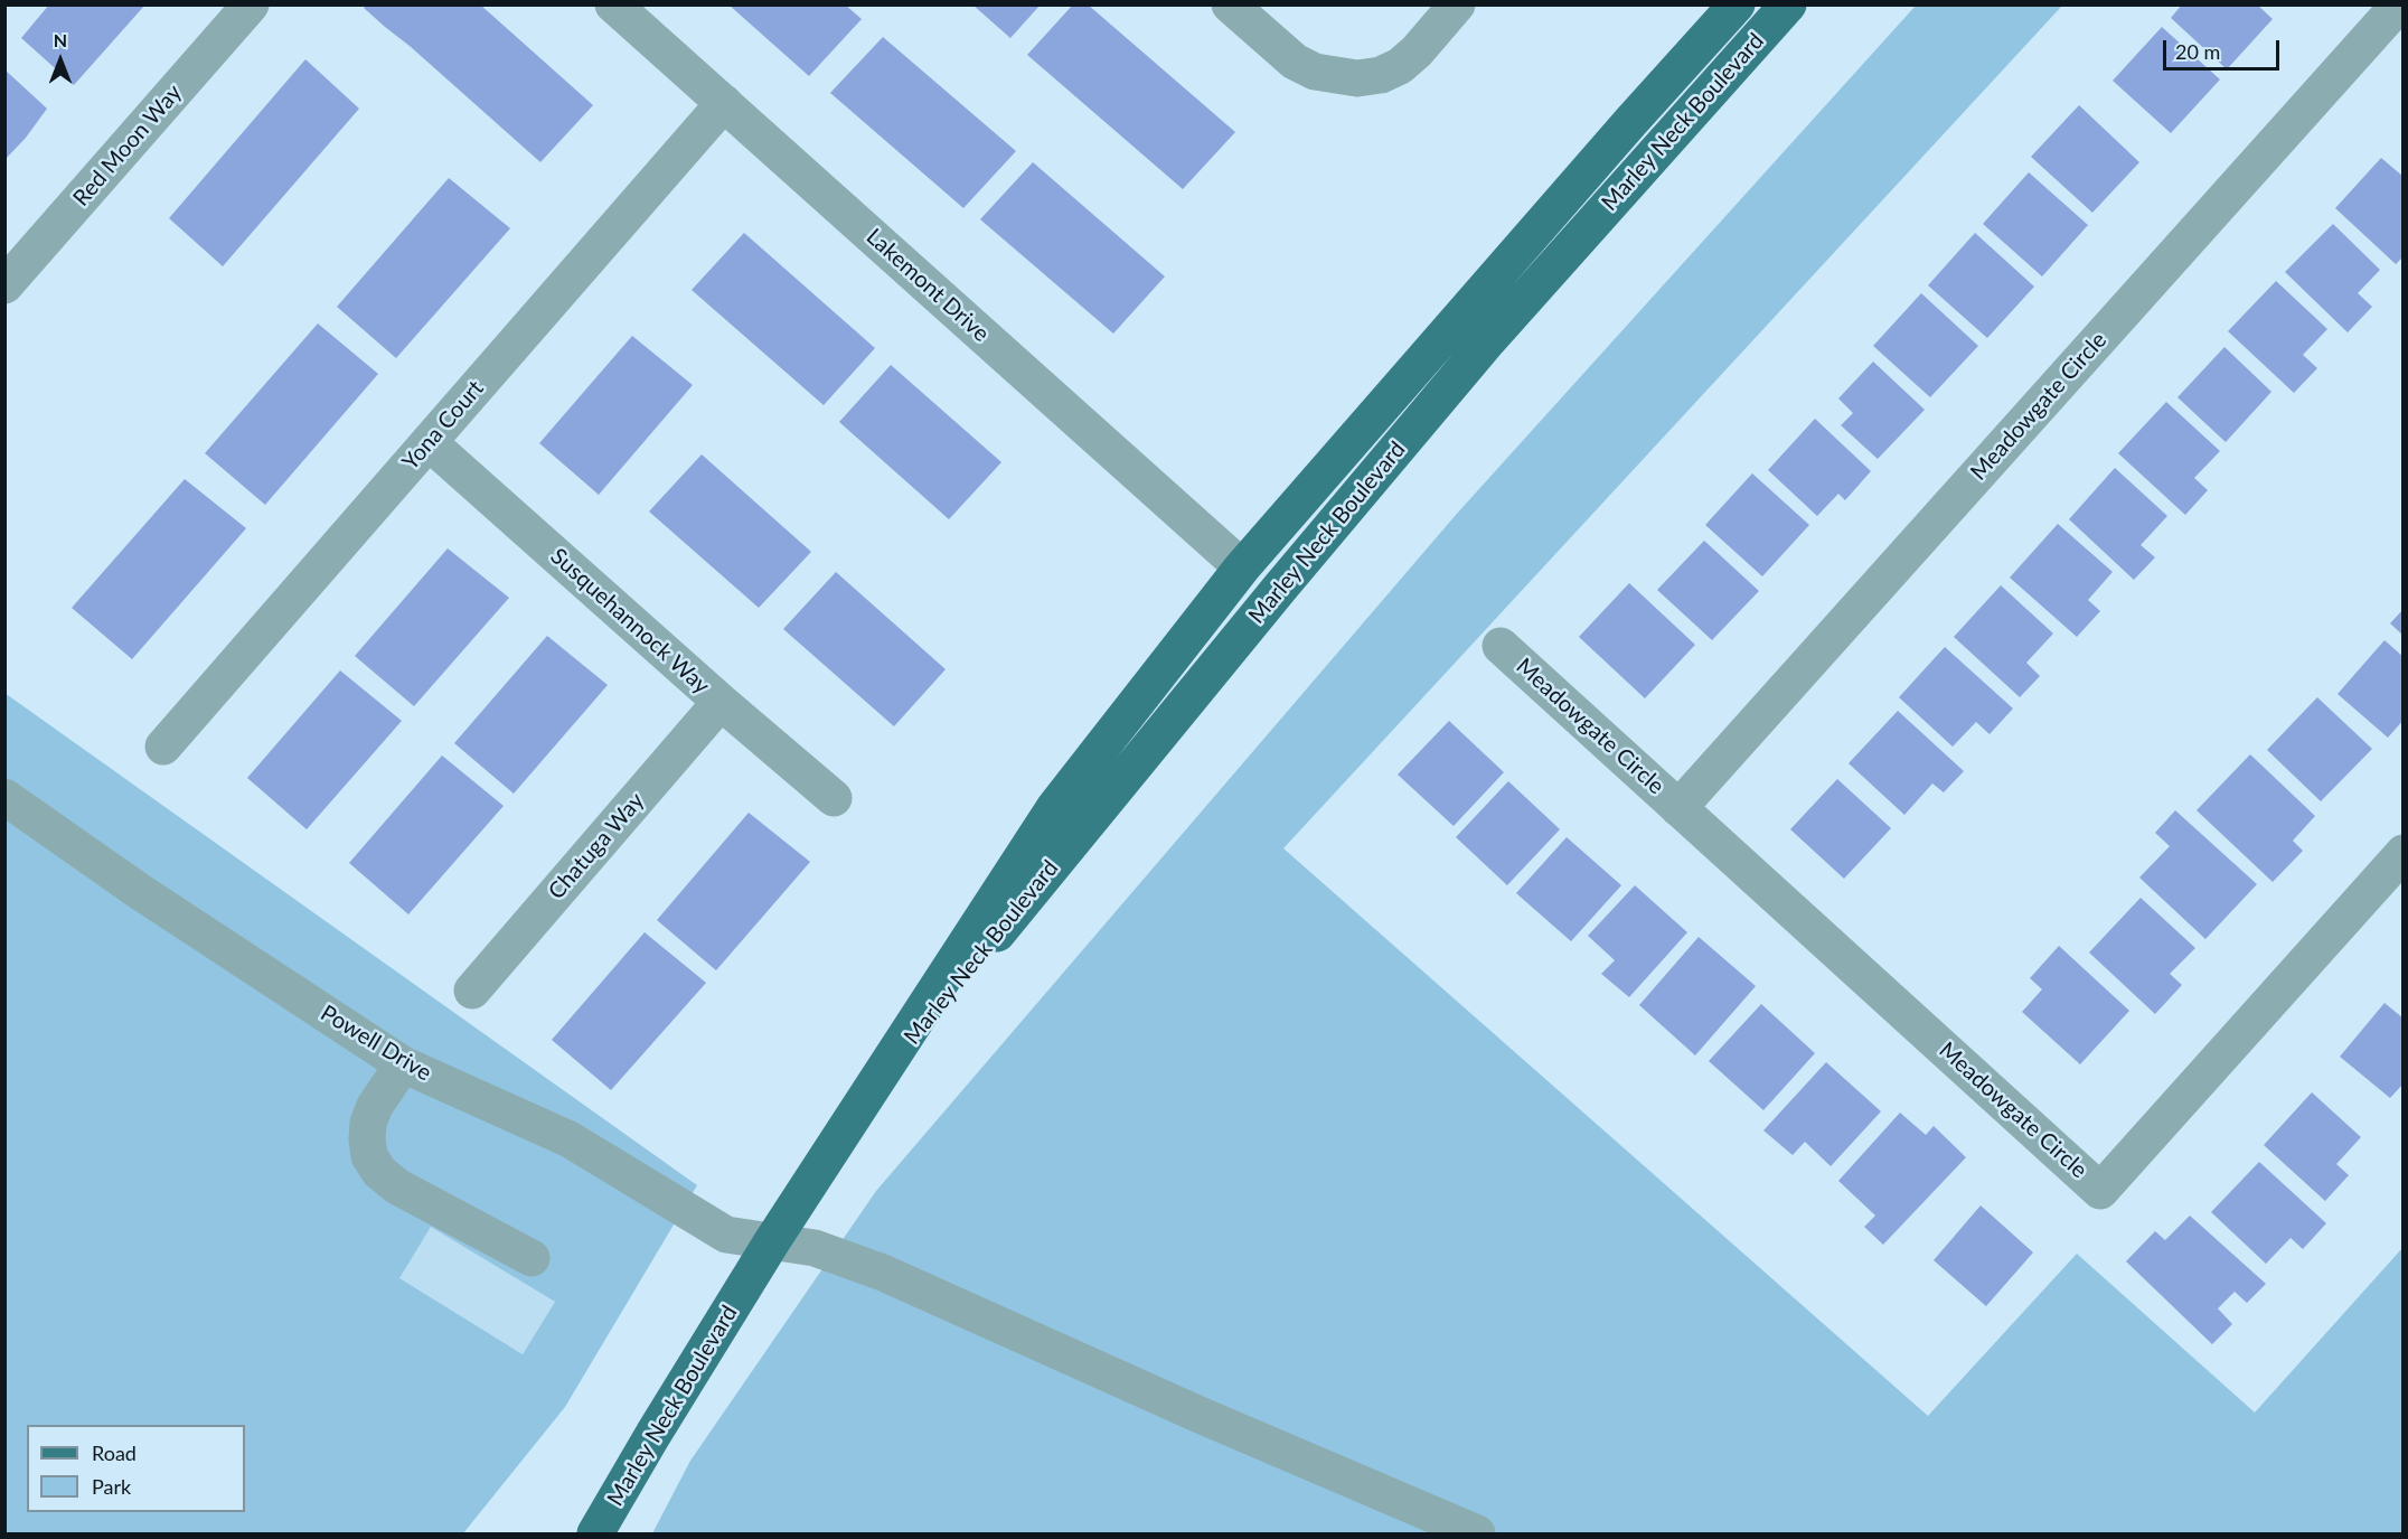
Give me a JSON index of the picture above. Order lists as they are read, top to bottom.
{
  "streets": {
    "main road": ["Marley Neck Boulevard"],
    "street": [
      "Red Moon Way",
      "Lakemont Drive",
      "Meadowgate Circle",
      "Yona Court",
      "Susquehannock Way",
      "Chatuga Way",
      "Powell Drive"
    ]
  },
  "crossings": [
    ["Marley Neck Boulevard", "Lakemont Drive"],
    ["Marley Neck Boulevard", "Powell Drive"],
    ["Lakemont Drive", "Yona Court"],
    ["Yona Court", "Susquehannock Way"],
    ["Susquehannock Way", "Chatuga Way"]
  ],
  "legend": ["Road", "Park"],
  "scale_bar": "20 m",
  "north": "top"
}
